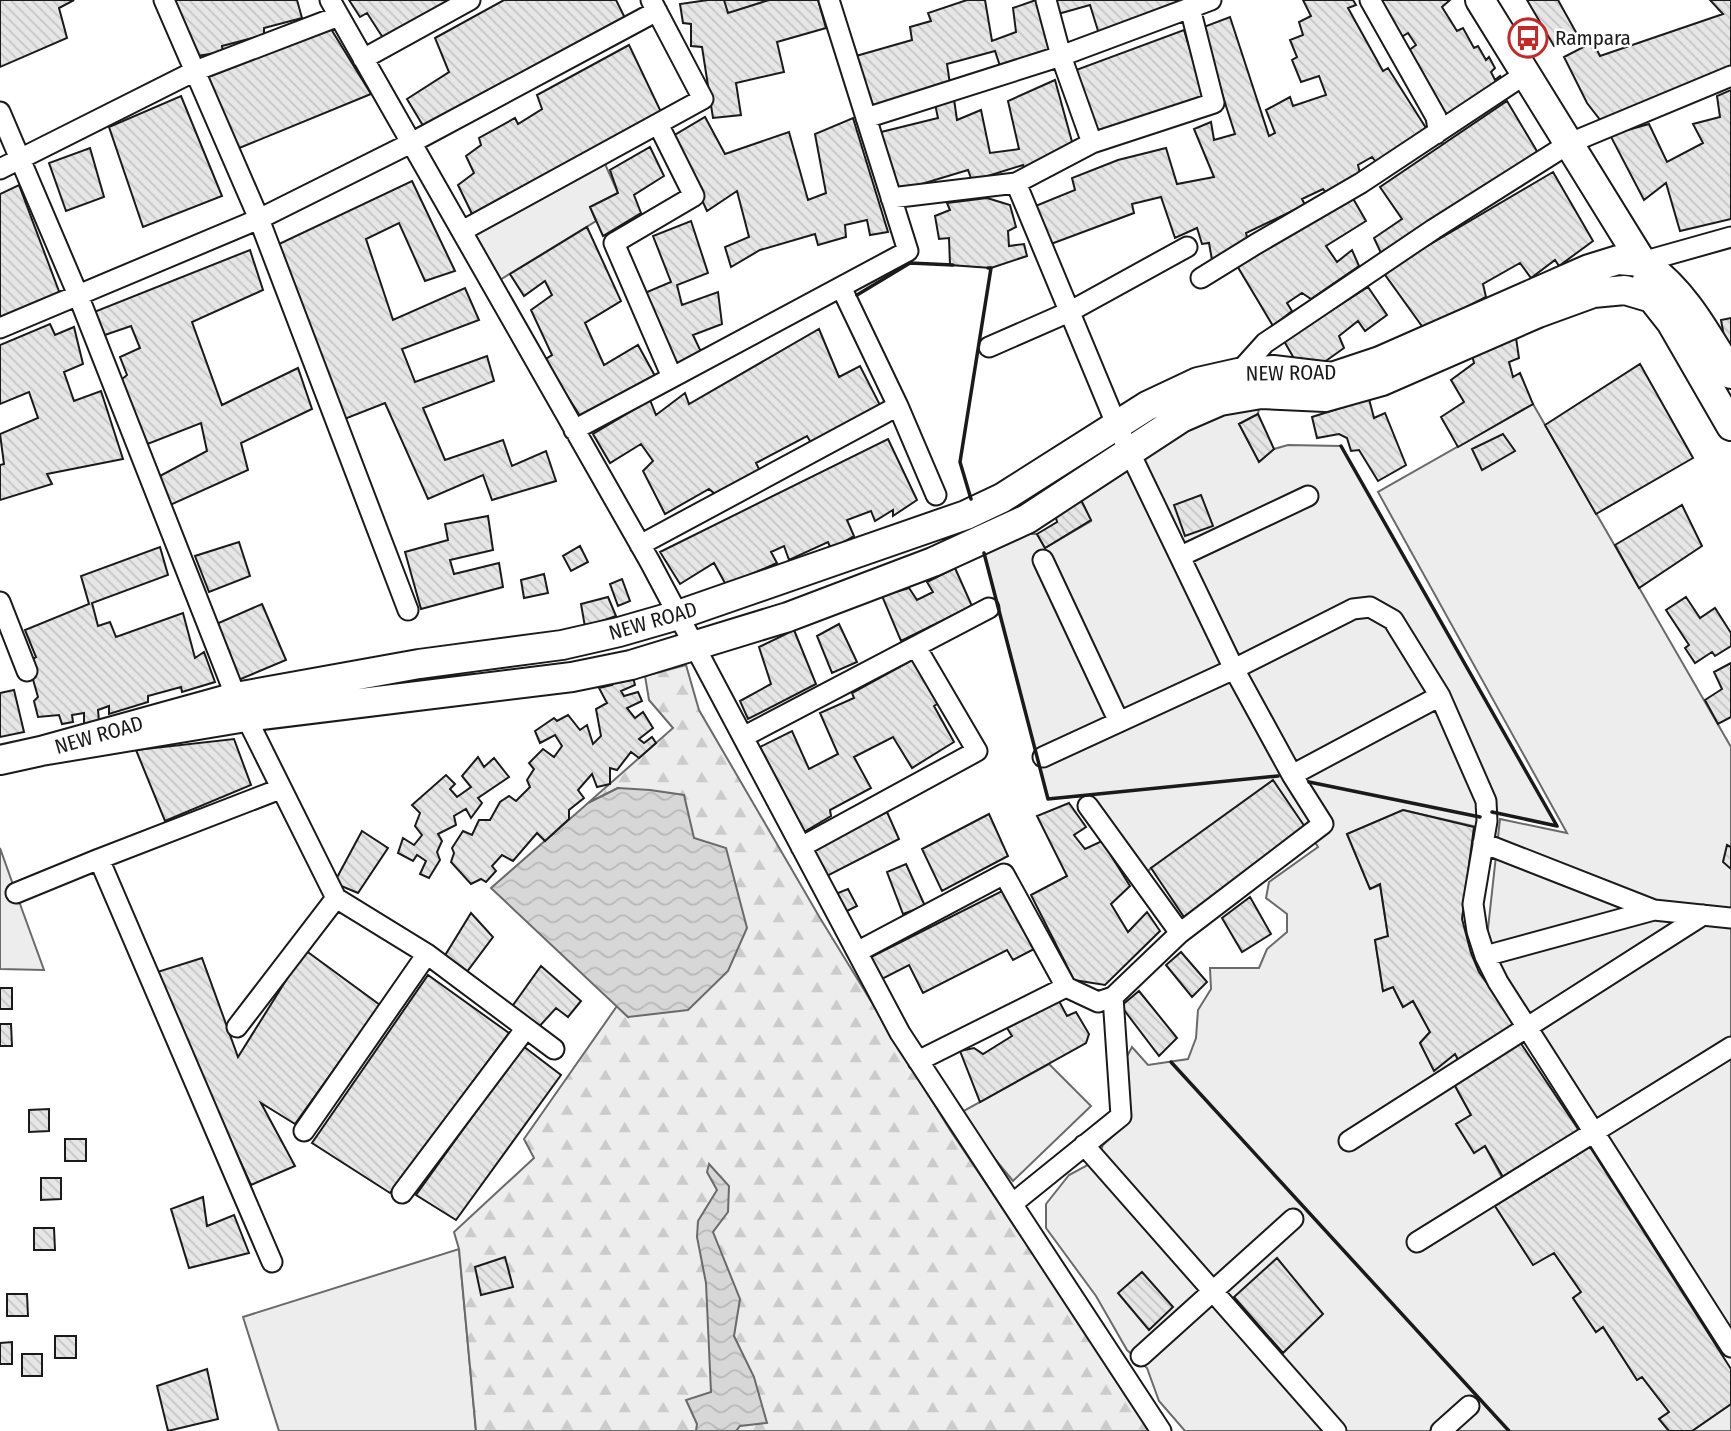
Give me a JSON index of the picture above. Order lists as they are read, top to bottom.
{
  "streets": {
    "main road": ["NEW ROAD"]
  },
  "places": {
    "bus stop": ["Rampara"]
  }
}
